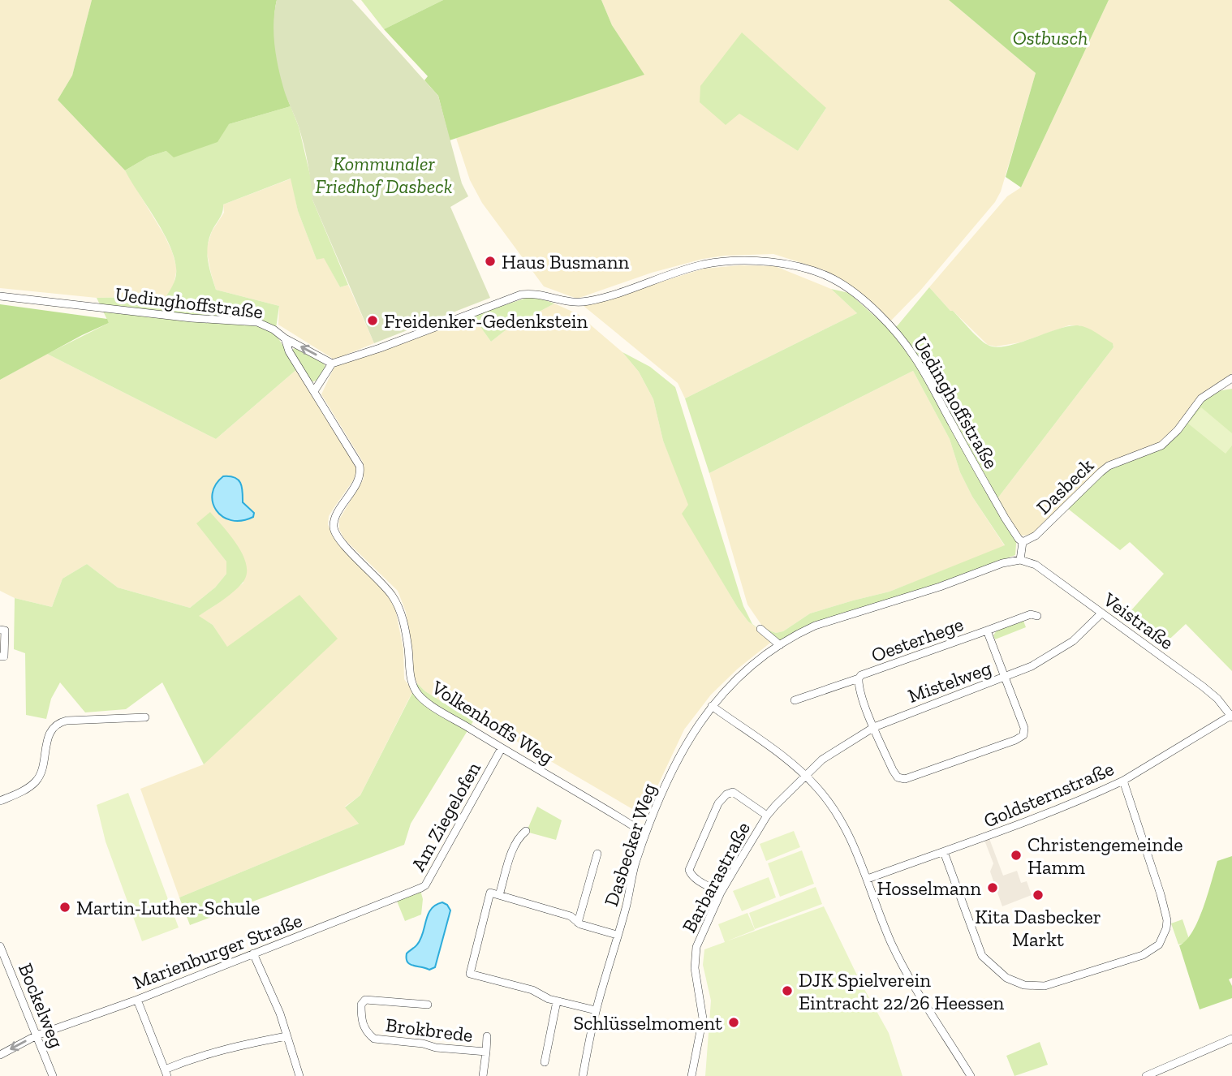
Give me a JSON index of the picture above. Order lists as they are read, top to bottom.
{
  "streets": {
    "street": [
      "Uedinghoffstraße",
      "Dasbeck",
      "Veistraße",
      "Oesterhege",
      "Mistelweg",
      "Volkenhoffs Weg",
      "Goldsternstraße",
      "Am Ziegelofen",
      "Dasbecker Weg",
      "Barbarastraße",
      "Marienburger Straße",
      "Bockelweg",
      "Brokbrede"
    ]
  },
  "crossings": [
    ["Uedinghoffstraße", "Dasbeck"],
    ["Veistraße", "Mistelweg"],
    ["Veistraße", "Goldsternstraße"],
    ["Veistraße", "Dasbecker Weg"],
    ["Oesterhege", "Mistelweg"],
    ["Mistelweg", "Barbarastraße"],
    ["Volkenhoffs Weg", "Am Ziegelofen"],
    ["Volkenhoffs Weg", "Dasbecker Weg"],
    ["Am Ziegelofen", "Marienburger Straße"],
    ["Marienburger Straße", "Bockelweg"]
  ],
  "parks": ["Ostbusch", "Kommunaler Friedhof Dasbeck"],
  "places": [
    "Haus Busmann",
    "Freidenker-Gedenkstein",
    "Christengemeinde Hamm",
    "Hosselmann",
    "Kita Dasbecker Markt",
    "Martin-Luther-Schule",
    "DJK Spielverein Eintracht 22/26 Heessen",
    "Schlüsselmoment"
  ]
}
